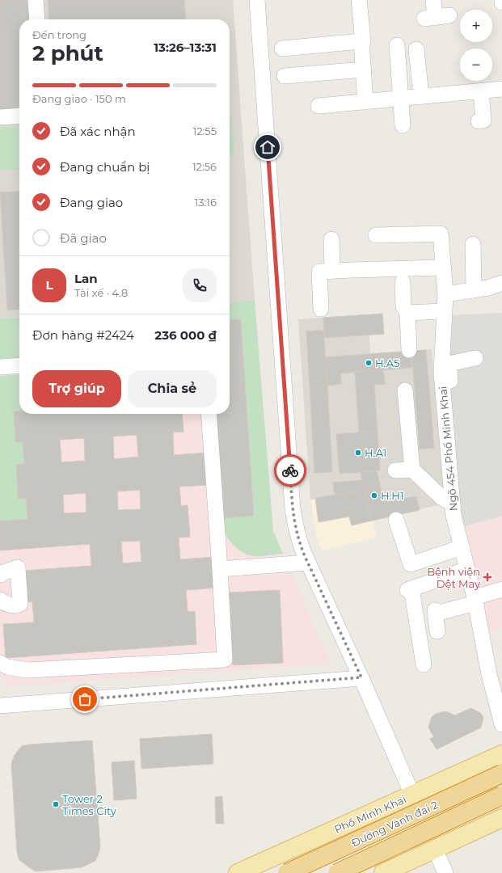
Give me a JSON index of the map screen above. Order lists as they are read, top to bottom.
{
  "streets": {
    "highway": ["Đường Vành đai 2"],
    "main road": ["Phố Minh Khai"],
    "street": ["Ngõ 454 Phố Minh Khai"]
  },
  "places": {
    "other": [
      "H.A5",
      "H.A1",
      "H.H1",
      "Tower 2 Times City"
    ],
    "health": ["Bệnh viện Dệt May"]
  },
  "page": {
    "map_buttons": ["+", "−"],
    "heading": ["2 phút", "Đến trong", "13:26–13:31"],
    "panel": [
      "Lan",
      "Tài xế · 4.8",
      "Đơn hàng #2424",
      "236 000 ₫"
    ],
    "bar": "Đang giao · 150 m",
    "list": [
      ["Đã xác nhận", "12:55"],
      ["Đang chuẩn bị", "12:56"],
      ["Đang giao", "13:16"],
      "Đã giao"
    ],
    "round": "L",
    "buttons": ["Trợ giúp", "Chia sẻ"]
  }
}
